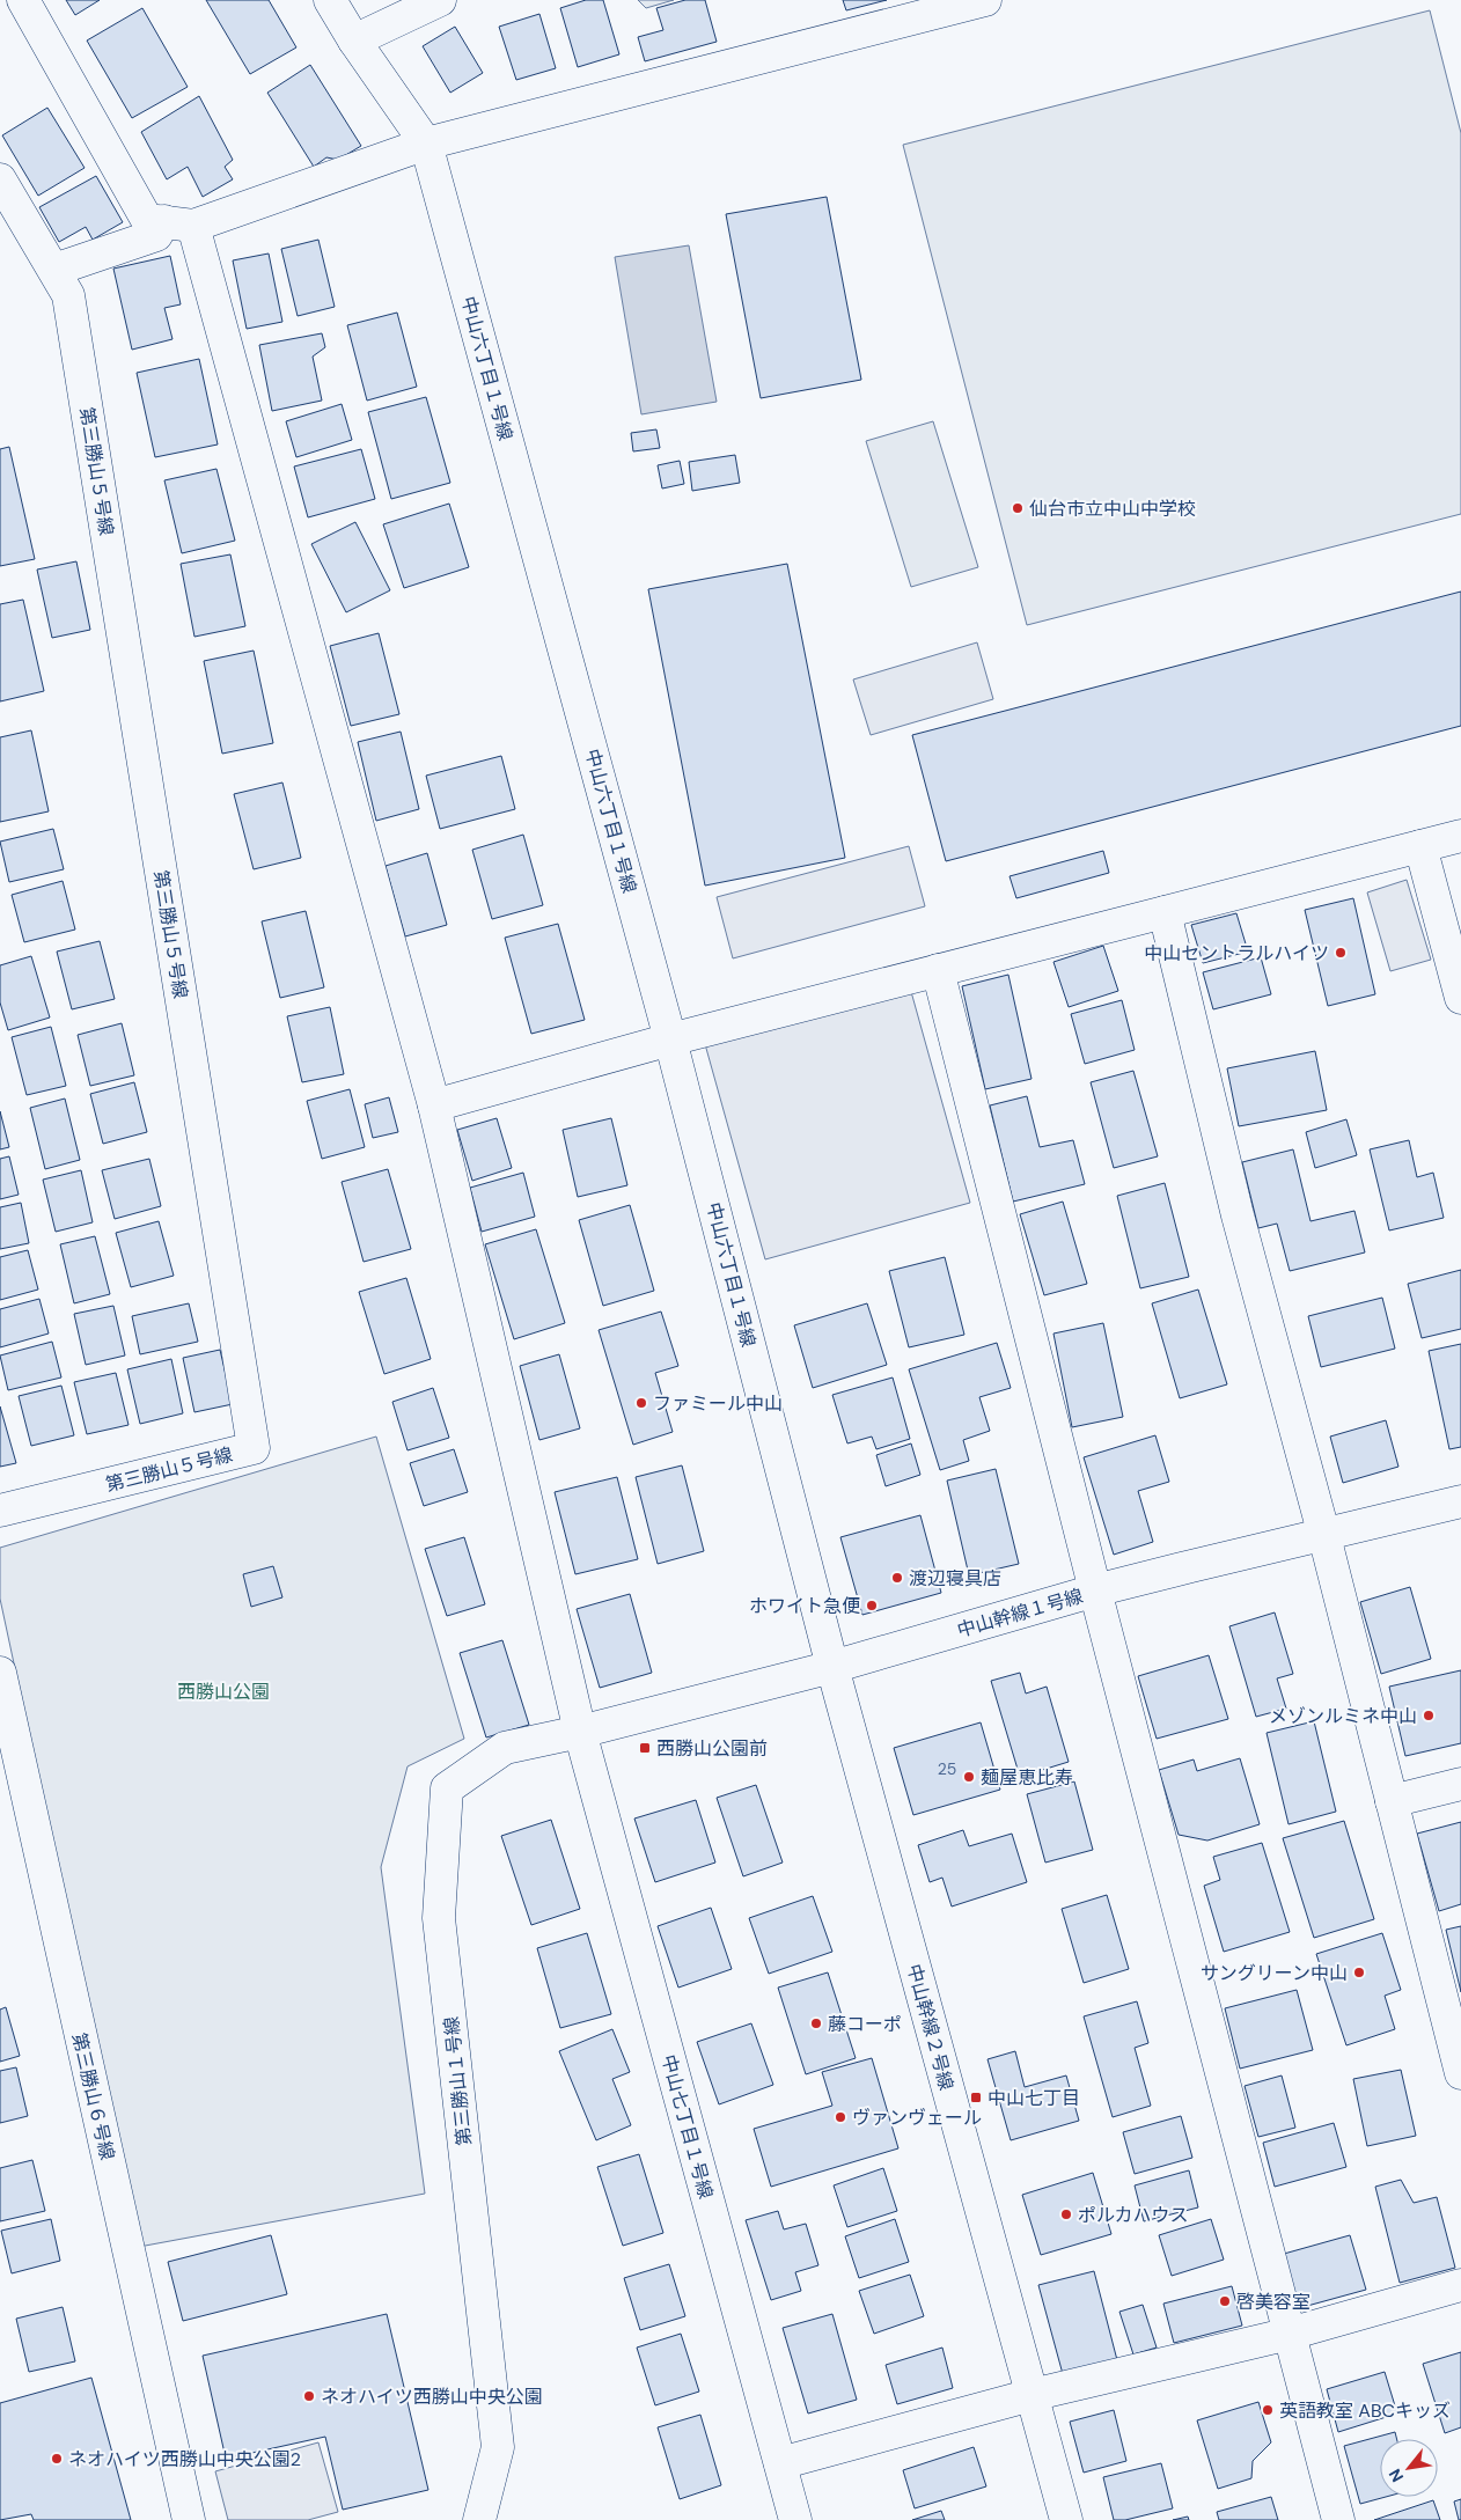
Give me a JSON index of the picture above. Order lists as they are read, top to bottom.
{
  "streets": {
    "street": [
      "中山六丁目１号線",
      "第三勝山５号線",
      "中山幹線１号線",
      "中山幹線２号線",
      "第三勝山１号線",
      "第三勝山６号線",
      "中山七丁目１号線"
    ]
  },
  "crossings": [
    ["中山六丁目１号線", "中山幹線１号線"],
    ["中山六丁目１号線", "中山幹線２号線"],
    ["中山幹線１号線", "中山幹線２号線"],
    ["中山幹線１号線", "第三勝山１号線"],
    ["中山幹線１号線", "中山七丁目１号線"],
    ["第三勝山１号線", "中山七丁目１号線"]
  ],
  "parks": ["西勝山公園"],
  "places": {
    "other": [
      "仙台市立中山中学校",
      "中山セントラルハイツ",
      "ファミール中山",
      "渡辺寝具店",
      "ホワイト急便",
      "メゾンルミネ中山",
      "麺屋恵比寿",
      "サングリーン中山",
      "藤コーポ",
      "ヴァンヴェール",
      "ポルカハウス",
      "啓美容室",
      "ネオハイツ西勝山中央公園",
      "英語教室 ABCキッズ",
      "ネオハイツ西勝山中央公園2"
    ],
    "transit": ["西勝山公園前", "中山七丁目"]
  },
  "house_numbers": ["25"],
  "north": "bottom left"
}
